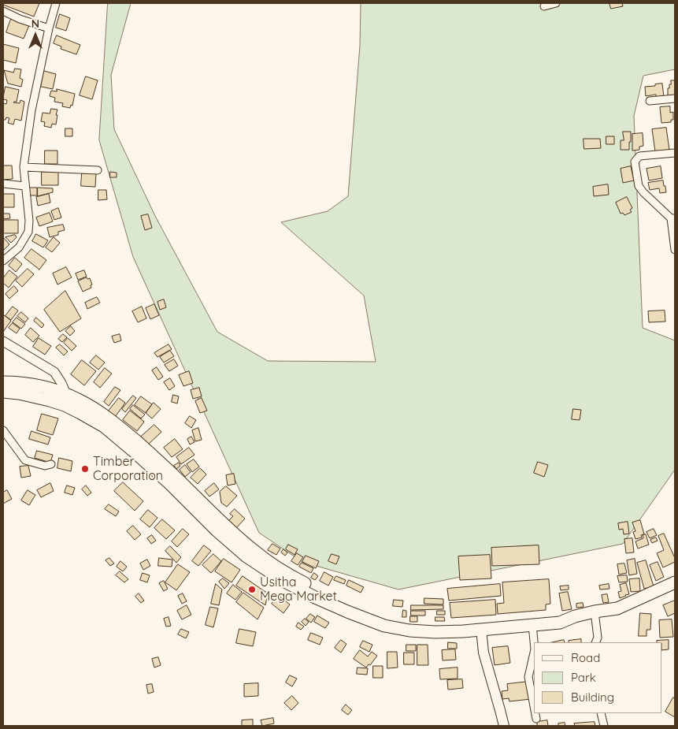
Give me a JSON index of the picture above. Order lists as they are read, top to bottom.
{
  "places": ["Timber Corporation", "Usitha Mega Market"],
  "legend": ["Road", "Park", "Building"],
  "north": "top"
}
